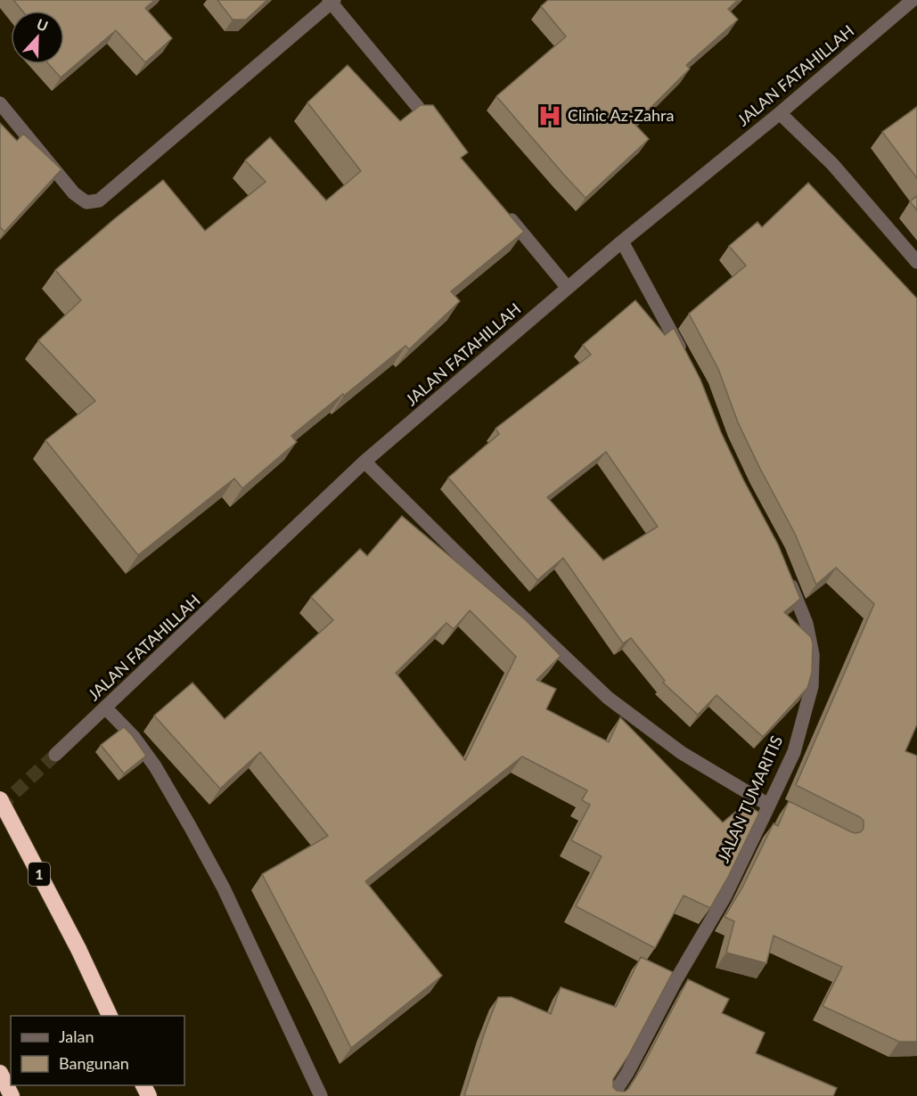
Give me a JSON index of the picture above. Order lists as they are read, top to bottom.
{
  "streets": {
    "highway": ["1"],
    "street": ["JALAN FATAHILLAH", "JALAN TUMARITIS"]
  },
  "places": {
    "hospital": ["Clinic Az-Zahra"]
  },
  "legend": ["Jalan", "Bangunan"],
  "north": "top"
}
